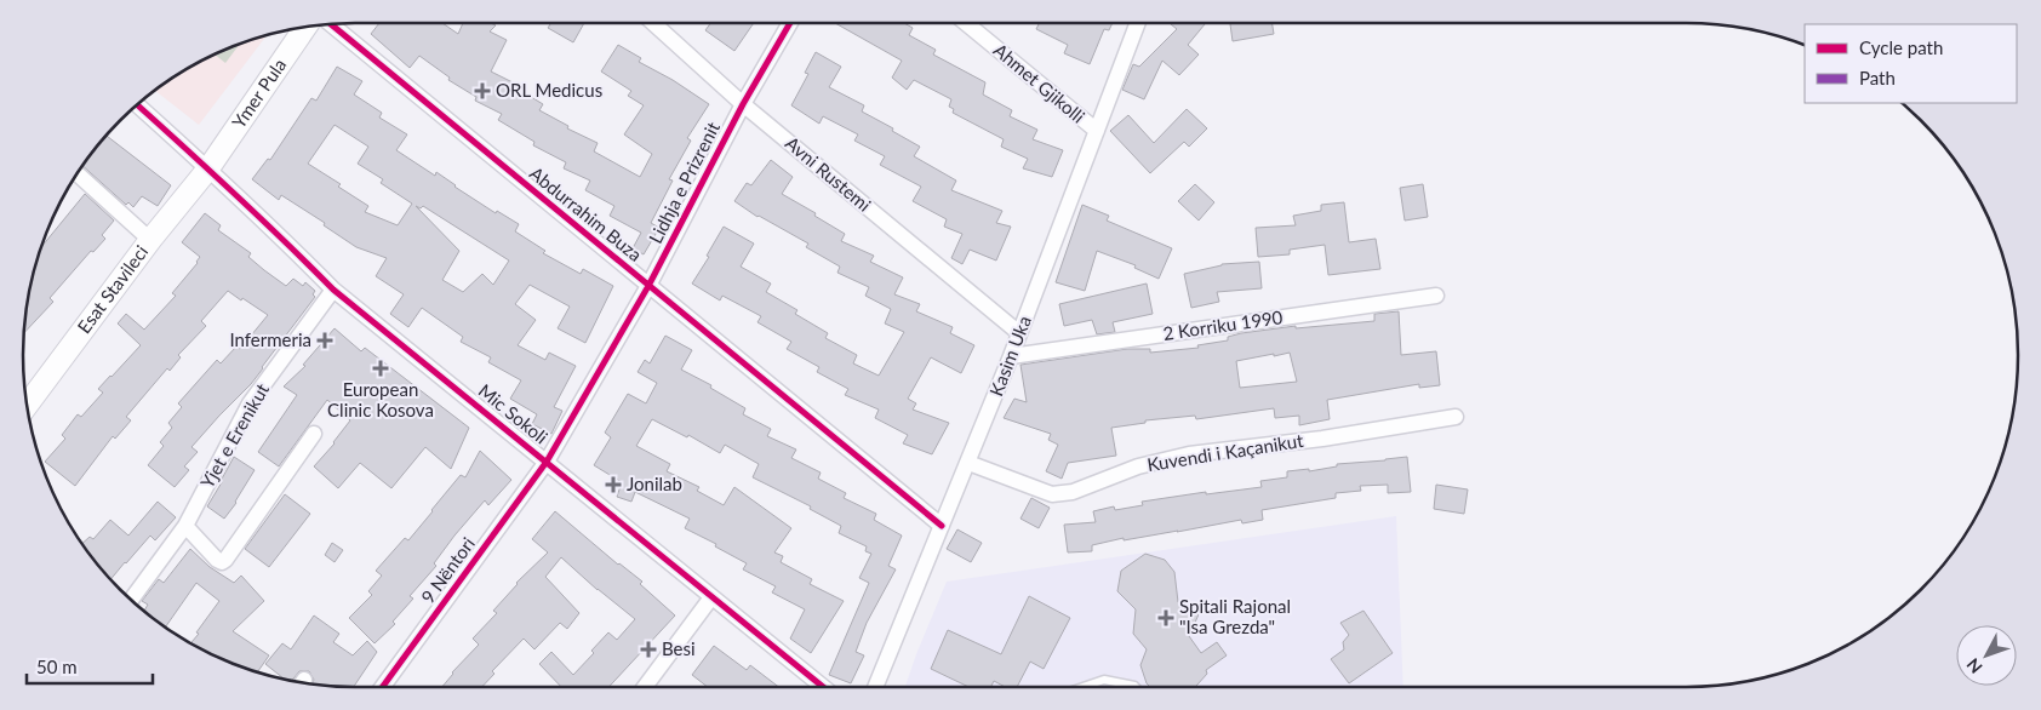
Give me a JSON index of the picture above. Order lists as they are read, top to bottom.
{
  "streets": {
    "street": [
      "Ahmet Gjikolli",
      "Ymer Pula",
      "Avni Rustemi",
      "Lidhja e Prizrenit",
      "Abdurrahim Buza",
      "Esat Stavileci",
      "2 Korriku 1990",
      "Kasim Uka",
      "Mic Sokoli",
      "Yjet e Erenikut",
      "Kuvendi i Kaçanikut",
      "9 Nëntori"
    ]
  },
  "crossings": [
    ["Ahmet Gjikolli", "Kasim Uka"],
    ["Ymer Pula", "Esat Stavileci"],
    ["Ymer Pula", "Mic Sokoli"],
    ["Avni Rustemi", "Lidhja e Prizrenit"],
    ["Avni Rustemi", "Kasim Uka"],
    ["Lidhja e Prizrenit", "Abdurrahim Buza"],
    ["Lidhja e Prizrenit", "Mic Sokoli"],
    ["Lidhja e Prizrenit", "9 Nëntori"],
    ["Abdurrahim Buza", "Kasim Uka"],
    ["Esat Stavileci", "Mic Sokoli"],
    ["2 Korriku 1990", "Kasim Uka"],
    ["Kasim Uka", "Kuvendi i Kaçanikut"],
    ["Mic Sokoli", "Yjet e Erenikut"],
    ["Mic Sokoli", "9 Nëntori"]
  ],
  "places": {
    "health": [
      "ORL Medicus",
      "Infermeria",
      "European Clinic Kosova",
      "Jonilab",
      "Spitali Rajonal \"Isa Grezda\"",
      "Besi"
    ]
  },
  "legend": ["Cycle path", "Path"],
  "scale_bar": "50 m",
  "north": "bottom left"
}
